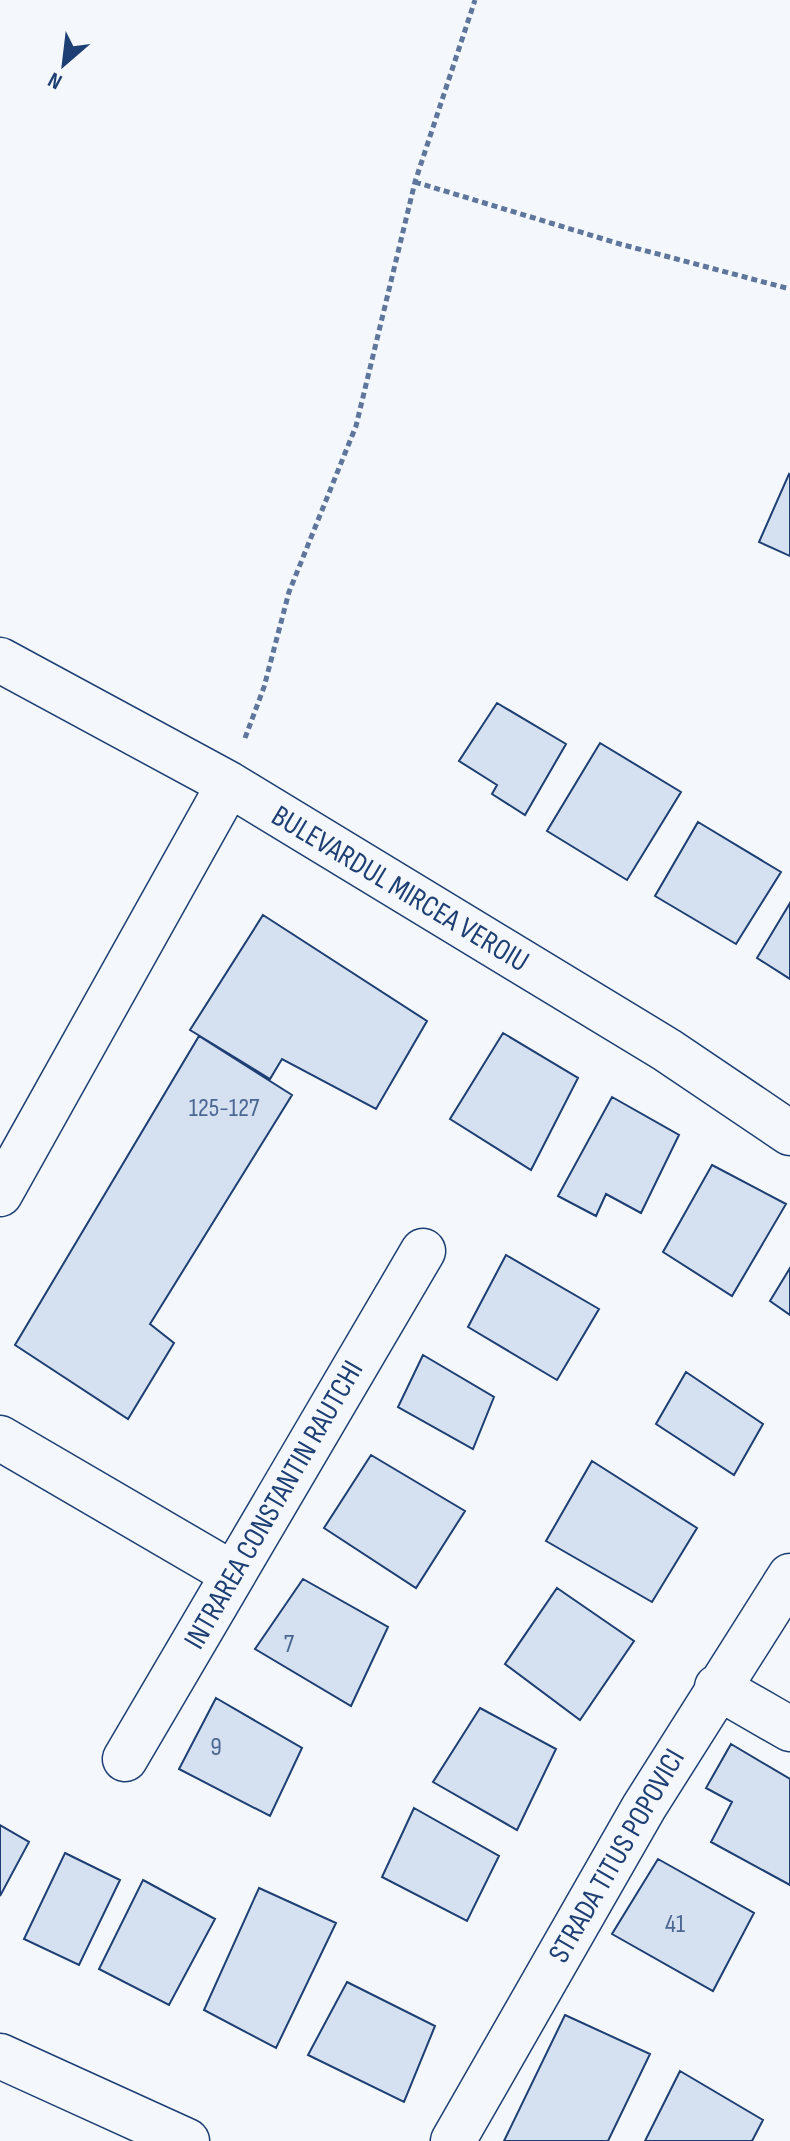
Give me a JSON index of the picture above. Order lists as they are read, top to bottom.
{
  "streets": {
    "street": ["BULEVARDUL MIRCEA VEROIU", "INTRAREA CONSTANTIN RAUTCHI", "STRADA TITUS POPOVICI"]
  },
  "house_numbers": [
    "125-127",
    "7",
    "9",
    "41"
  ],
  "north": "bottom left"
}
